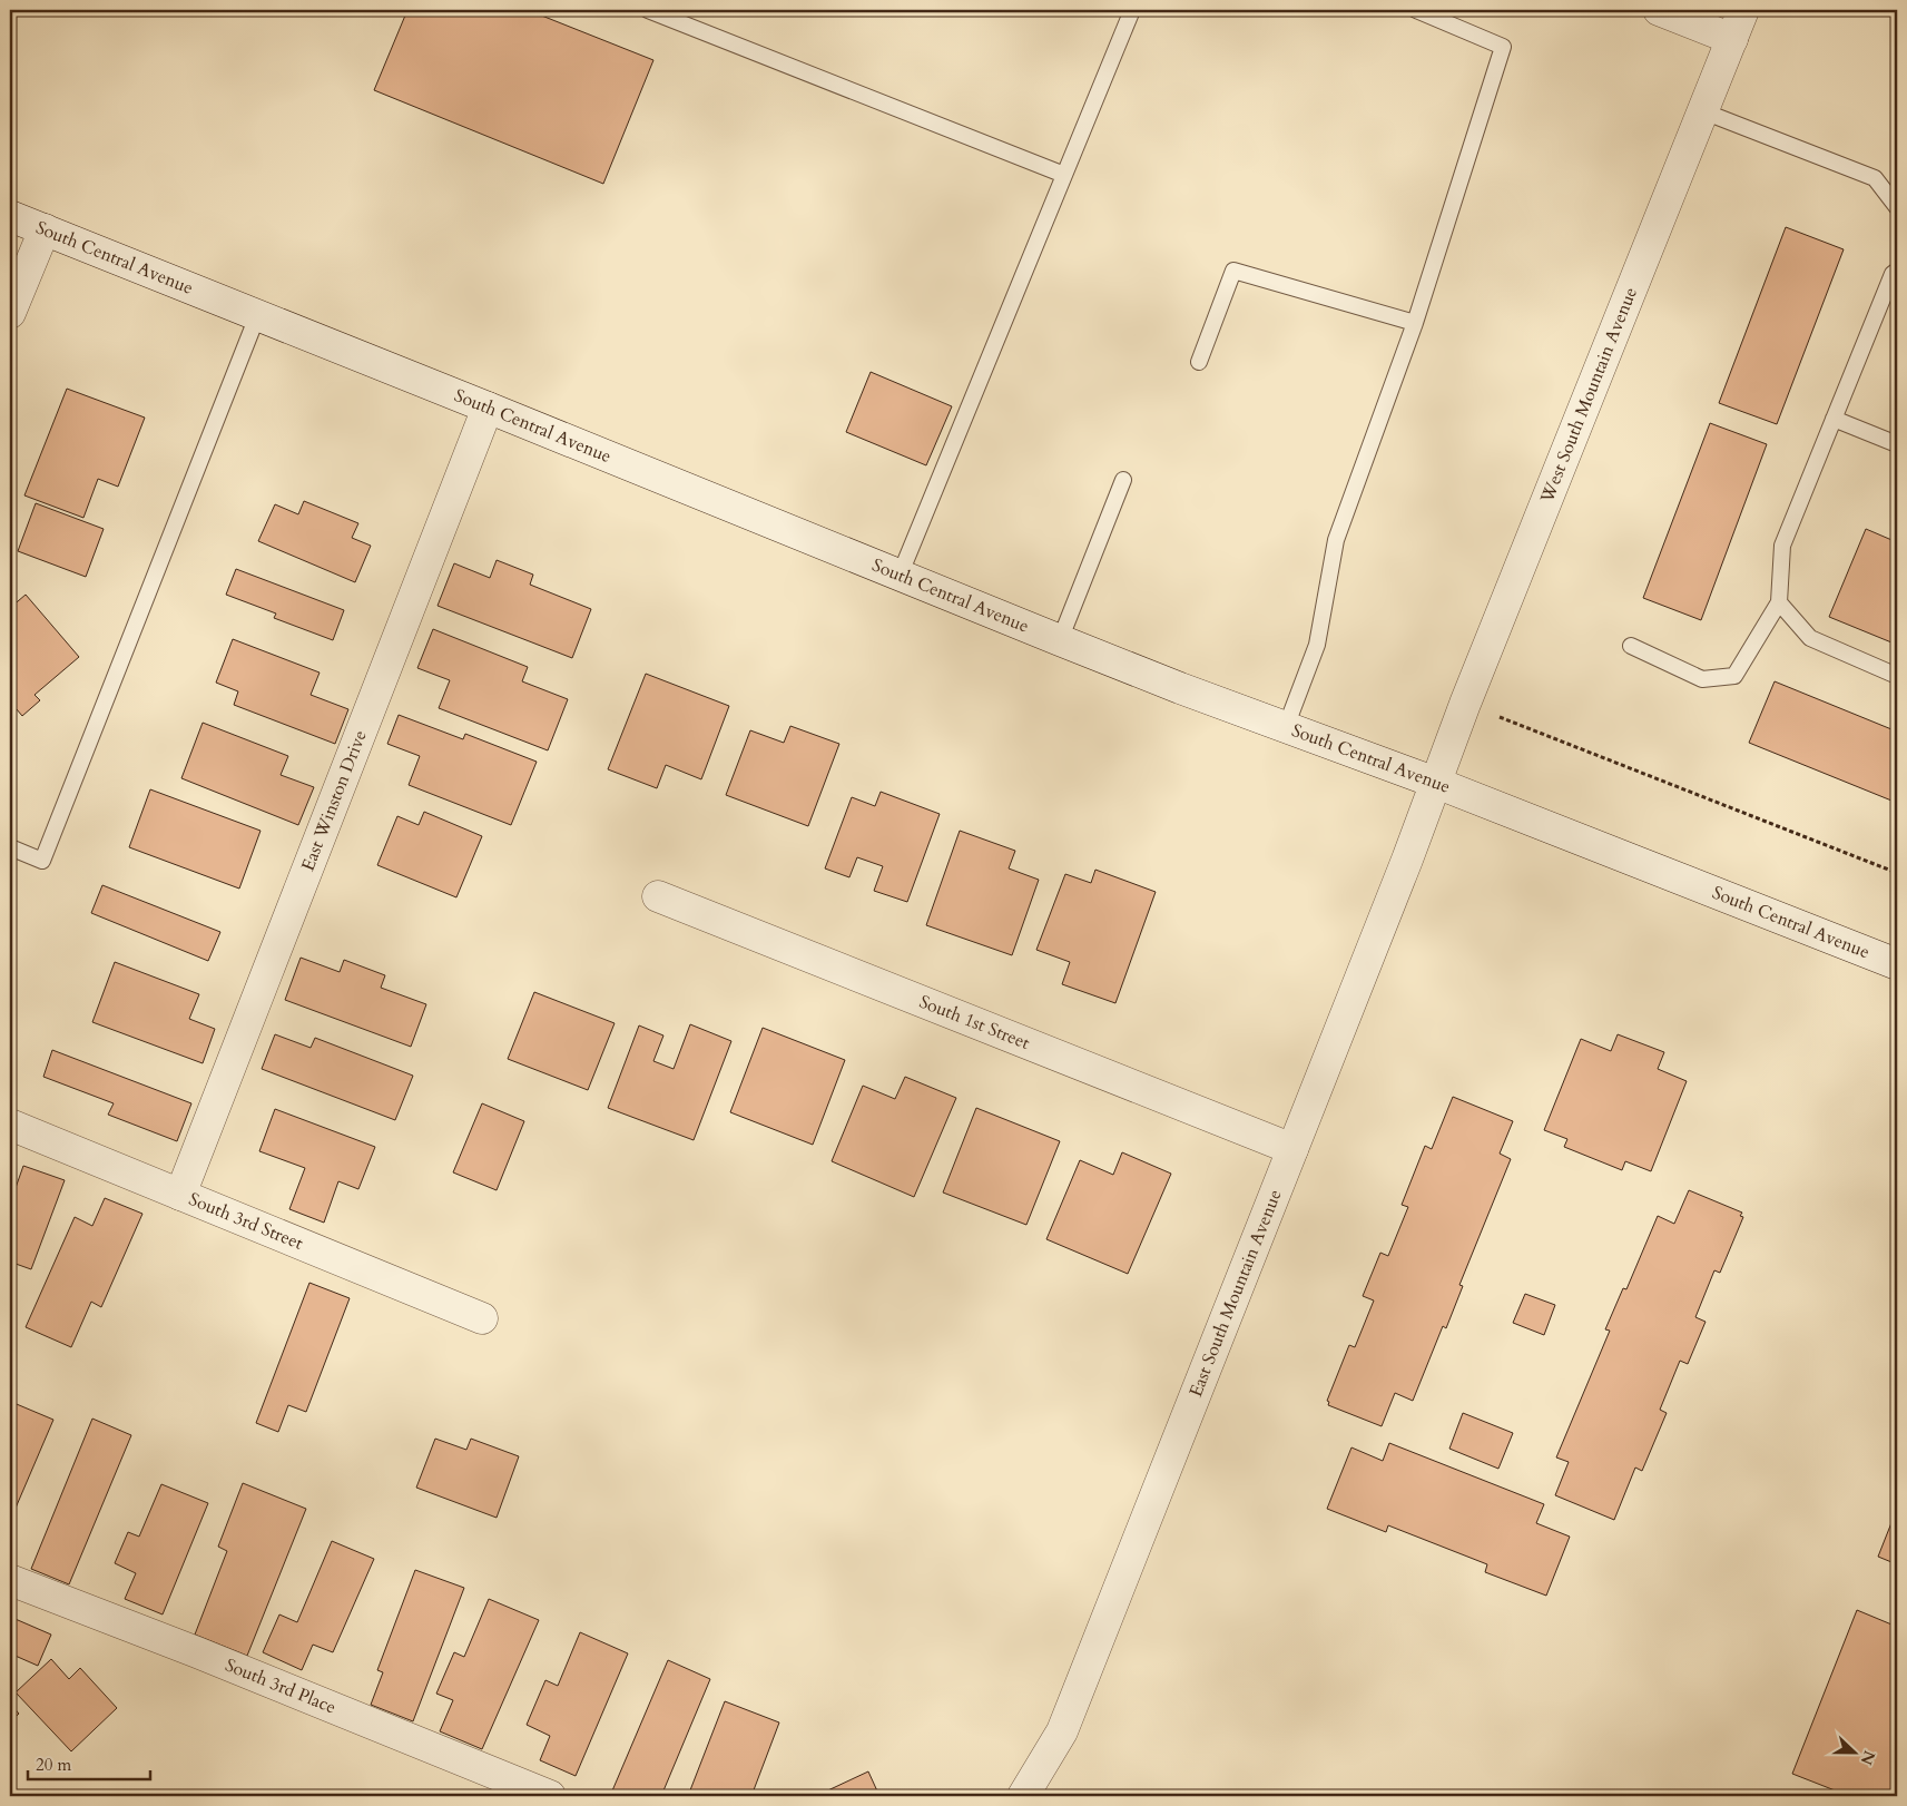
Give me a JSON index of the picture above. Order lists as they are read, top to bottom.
{
  "streets": {
    "street": [
      "South Central Avenue",
      "West South Mountain Avenue",
      "East Winston Drive",
      "South 1st Street",
      "South 3rd Street",
      "East South Mountain Avenue",
      "South 3rd Place"
    ]
  },
  "crossings": [
    ["South Central Avenue", "West South Mountain Avenue"],
    ["South Central Avenue", "East Winston Drive"],
    ["South Central Avenue", "East South Mountain Avenue"],
    ["West South Mountain Avenue", "East South Mountain Avenue"],
    ["East Winston Drive", "South 3rd Street"],
    ["South 1st Street", "East South Mountain Avenue"]
  ],
  "scale_bar": "20 m",
  "north": "right"
}
